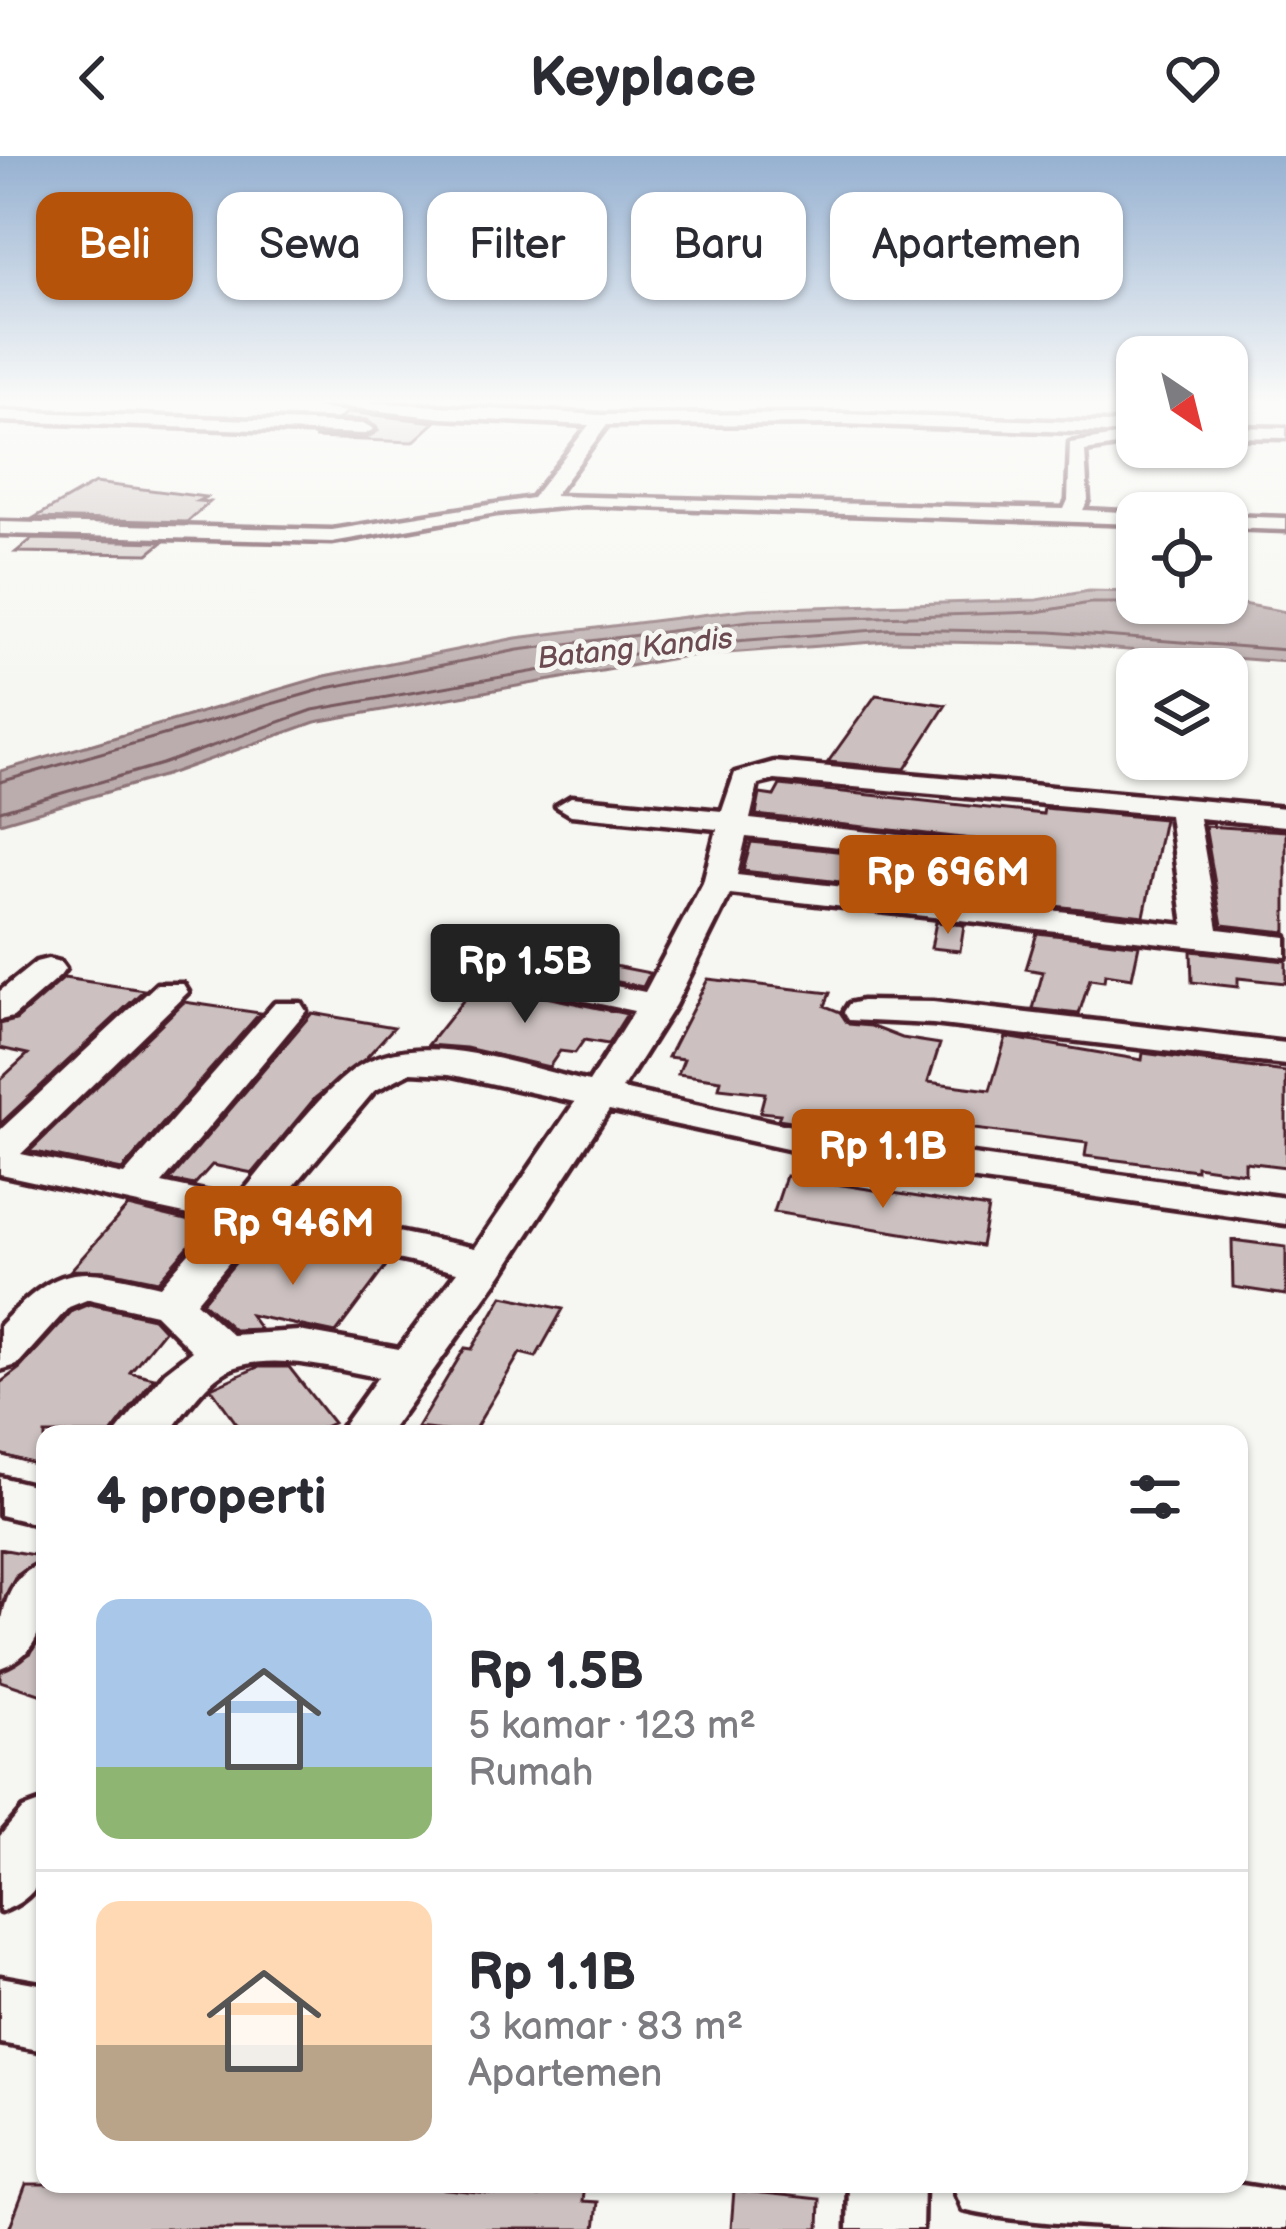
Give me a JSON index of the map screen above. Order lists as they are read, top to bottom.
{
  "water": ["Batang Kandis"],
  "north": "bottom right",
  "page": {
    "header": "Keyplace",
    "chip": [
      "Beli",
      "Sewa",
      "Filter",
      "Baru",
      "Apartemen"
    ],
    "price": [
      "Rp 696M",
      "Rp 1.5B",
      "Rp 1.1B",
      "Rp 946M"
    ],
    "heading": "4 properti",
    "list": [
      {
        "name": "Rp 1.5B",
        "note": "5 kamar · 123 m² · Rumah"
      },
      {
        "name": "Rp 1.1B",
        "note": "3 kamar · 83 m² · Apartemen"
      }
    ]
  }
}
